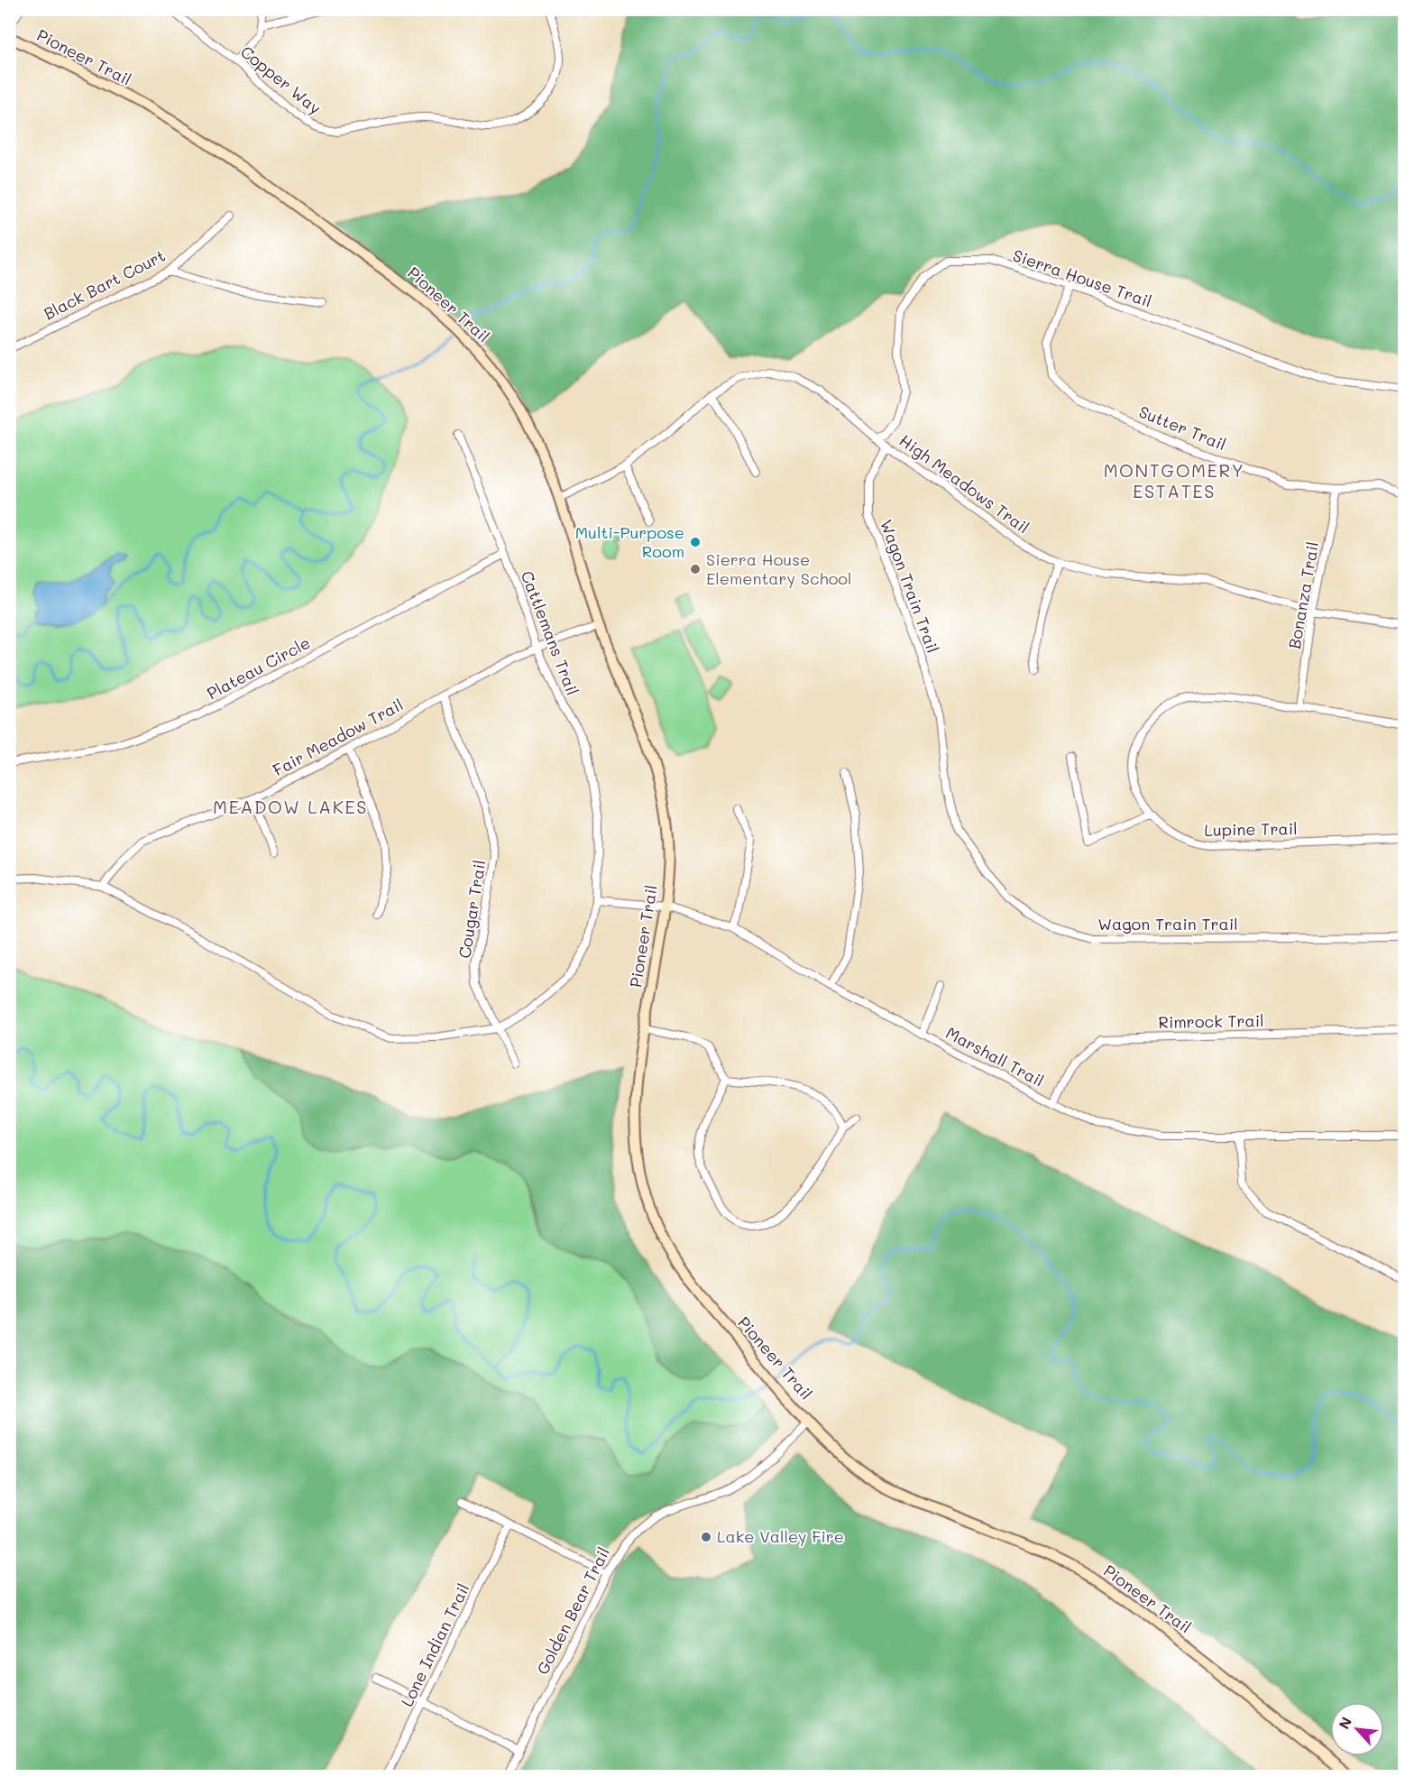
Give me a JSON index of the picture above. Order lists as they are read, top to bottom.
{
  "streets": {
    "main road": ["Pioneer Trail"],
    "street": [
      "Copper Way",
      "Sierra House Trail",
      "Black Bart Court",
      "Sutter Trail",
      "High Meadows Trail",
      "Wagon Train Trail",
      "Bonanza Trail",
      "Cattlemans Trail",
      "Plateau Circle",
      "Fair Meadow Trail",
      "Lupine Trail",
      "Cougar Trail",
      "Rimrock Trail",
      "Marshall Trail",
      "Golden Bear Trail",
      "Lone Indian Trail"
    ]
  },
  "crossings": [
    ["Pioneer Trail", "High Meadows Trail"],
    ["Pioneer Trail", "Fair Meadow Trail"],
    ["Pioneer Trail", "Marshall Trail"],
    ["Pioneer Trail", "Golden Bear Trail"],
    ["Sierra House Trail", "Sutter Trail"],
    ["Sierra House Trail", "High Meadows Trail"],
    ["Sutter Trail", "Bonanza Trail"],
    ["High Meadows Trail", "Wagon Train Trail"],
    ["High Meadows Trail", "Bonanza Trail"],
    ["Bonanza Trail", "Lupine Trail"],
    ["Cattlemans Trail", "Plateau Circle"],
    ["Cattlemans Trail", "Fair Meadow Trail"],
    ["Cattlemans Trail", "Cougar Trail"],
    ["Cattlemans Trail", "Marshall Trail"],
    ["Fair Meadow Trail", "Cougar Trail"],
    ["Rimrock Trail", "Marshall Trail"]
  ],
  "districts": ["MONTGOMERY ESTATES", "MEADOW LAKES"],
  "places": ["Multi-Purpose Room", "Sierra House Elementary School", "Lake Valley Fire"],
  "north": "top left"
}
